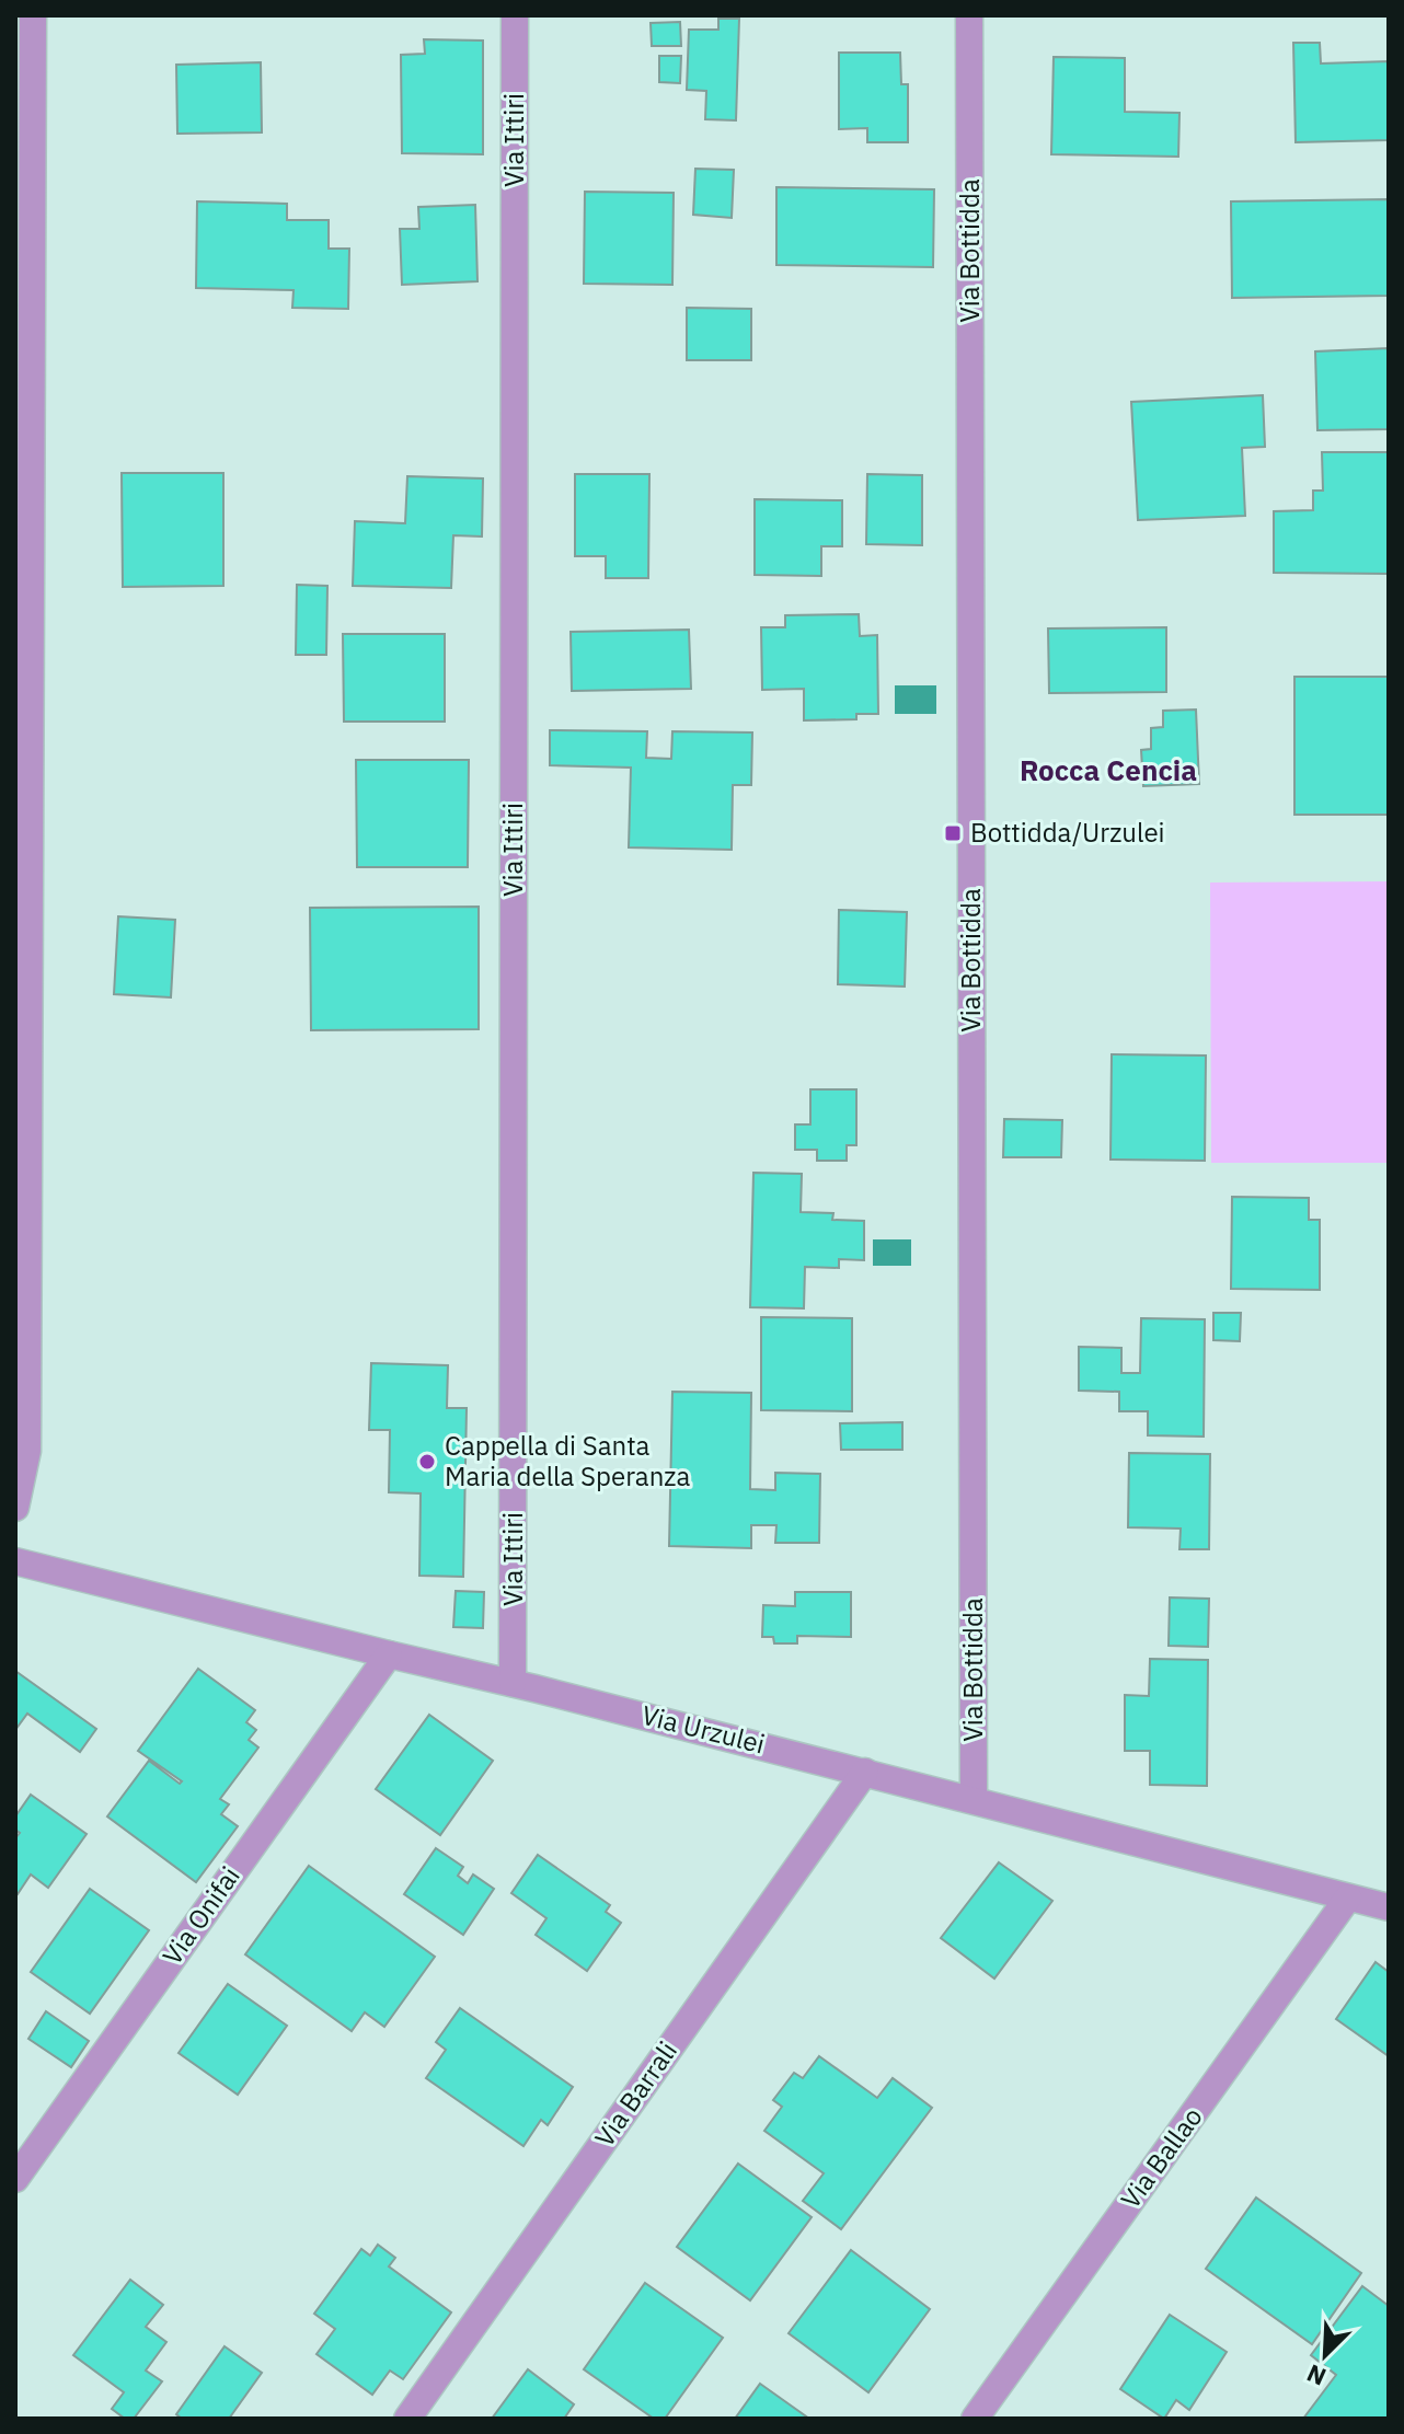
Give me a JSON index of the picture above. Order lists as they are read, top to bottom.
{
  "streets": {
    "street": [
      "Via Ittiri",
      "Via Bottidda",
      "Via Urzulei",
      "Via Onifai",
      "Via Barrali",
      "Via Ballao"
    ]
  },
  "crossings": [
    ["Via Ittiri", "Via Urzulei"],
    ["Via Bottidda", "Via Urzulei"],
    ["Via Urzulei", "Via Onifai"],
    ["Via Urzulei", "Via Barrali"],
    ["Via Urzulei", "Via Ballao"]
  ],
  "districts": ["Rocca Cencia"],
  "places": {
    "transit": ["Bottidda/Urzulei"],
    "other": ["Cappella di Santa Maria della Speranza"]
  },
  "north": "bottom left"
}
